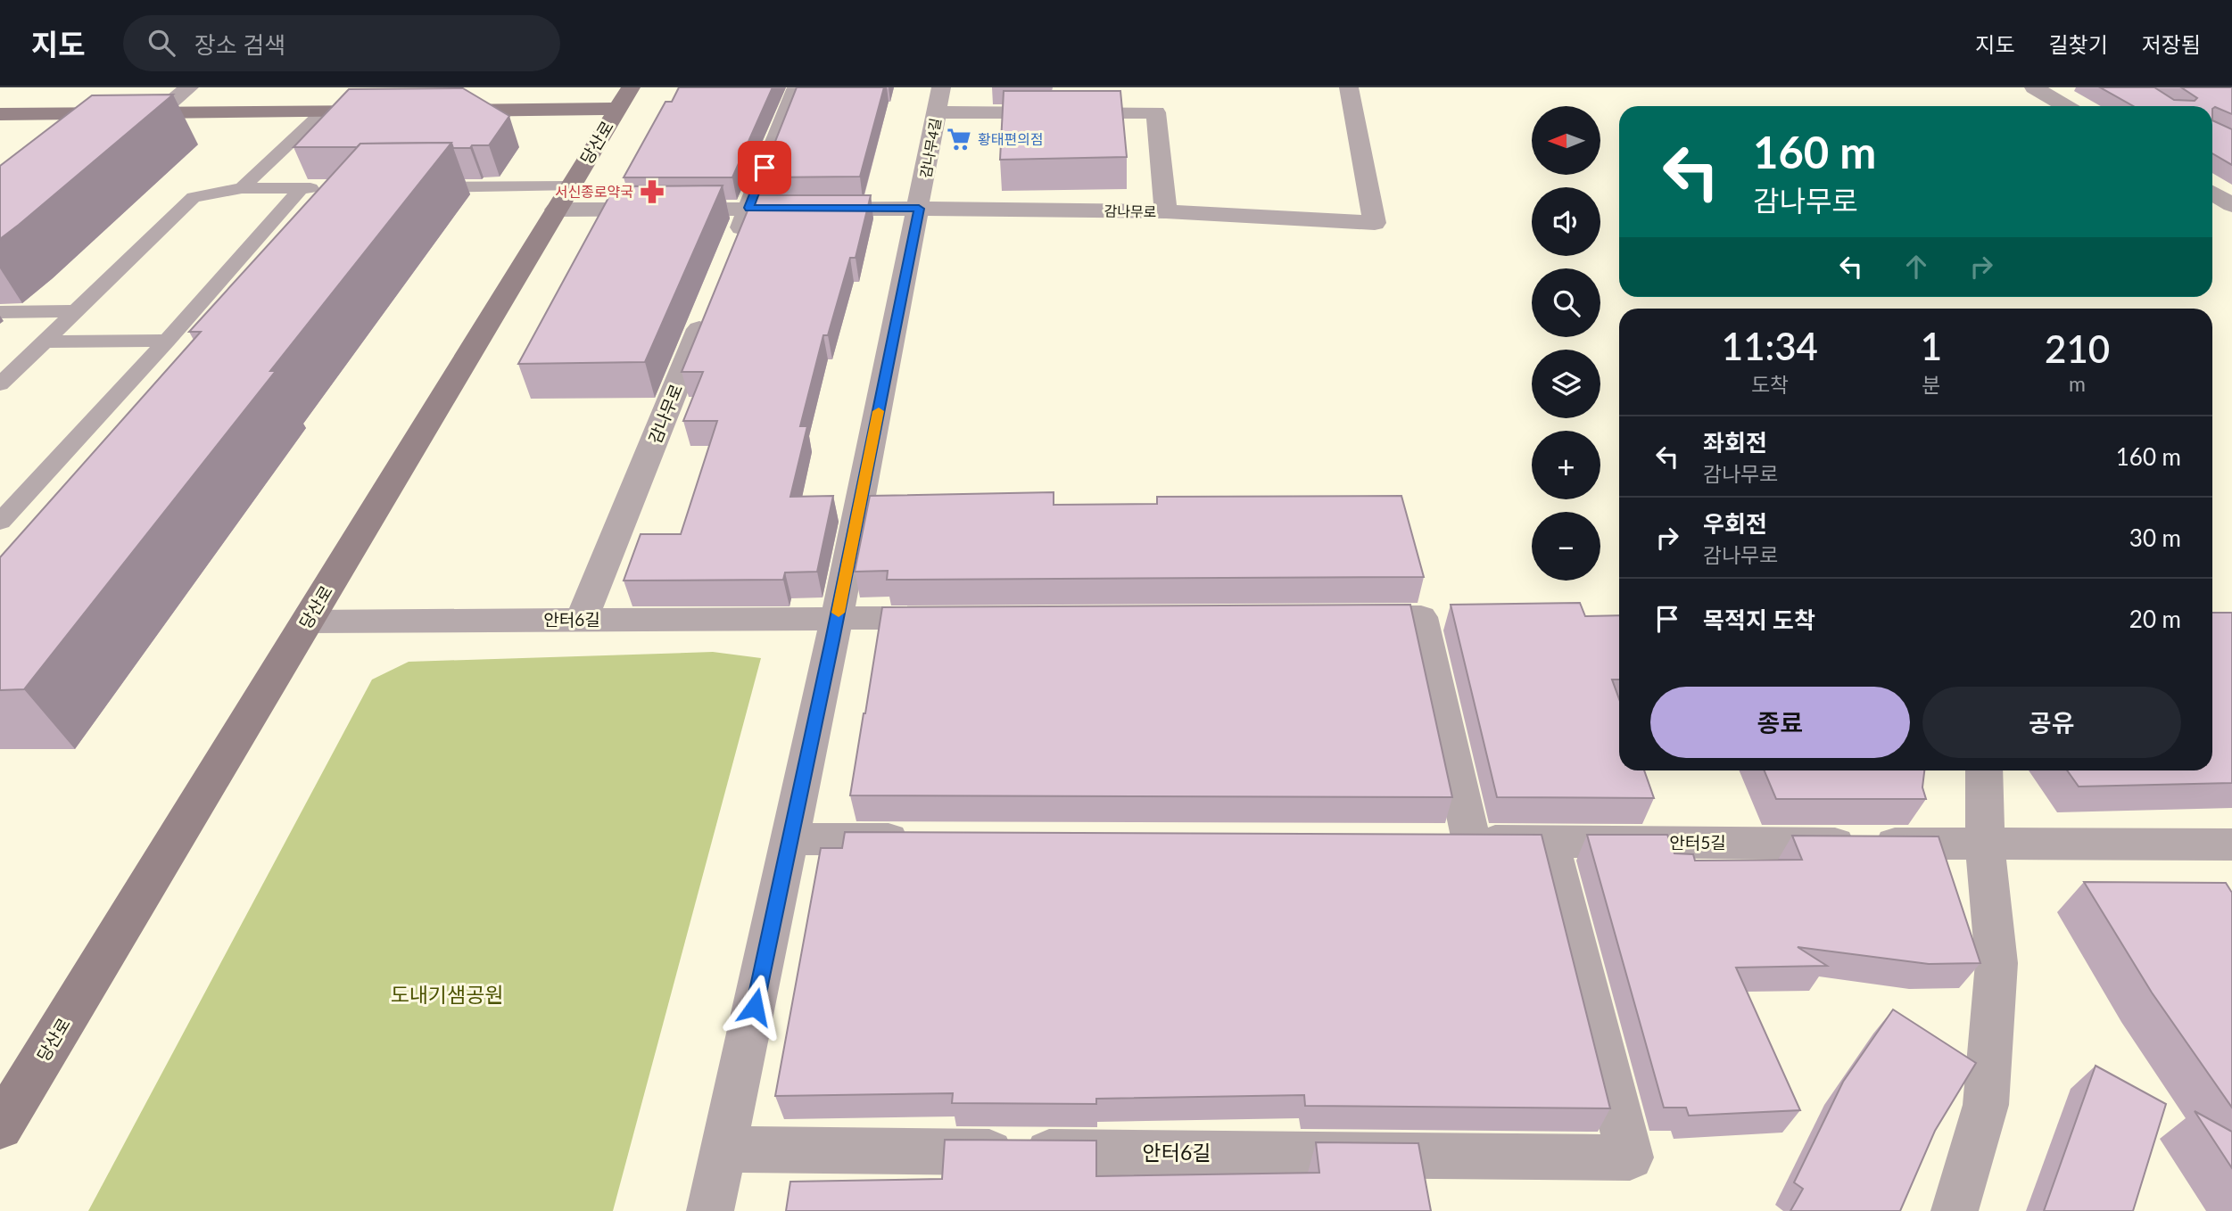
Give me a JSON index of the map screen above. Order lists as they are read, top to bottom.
{
  "streets": {
    "street": [
      "당산로",
      "감나무4길",
      "감나무로",
      "안터6길",
      "안터5길"
    ]
  },
  "crossings": [
    ["당산로", "감나무로"],
    ["당산로", "안터6길"],
    ["감나무4길", "감나무로"],
    ["감나무로", "안터6길"],
    ["안터6길", "안터5길"]
  ],
  "parks": ["도내기샘공원"],
  "places": {
    "supermarket": ["황태편의점"],
    "pharmacy": ["서신종로약국"]
  },
  "north": "left",
  "page": {
    "header": "지도",
    "search": "장소 검색",
    "nav": ["지도", "길찾기", "저장됨"],
    "map_buttons": ["+", "−"],
    "turn": ["160 m", "감나무로"],
    "eta": [
      "11:34",
      "도착",
      "1",
      "분",
      "210",
      "m"
    ],
    "list": [
      {
        "name": "좌회전",
        "note": "감나무로",
        "value": "160 m"
      },
      {
        "name": "우회전",
        "note": "감나무로",
        "value": "30 m"
      },
      {
        "name": "목적지 도착",
        "value": "20 m"
      }
    ],
    "buttons": ["종료", "공유"]
  }
}
